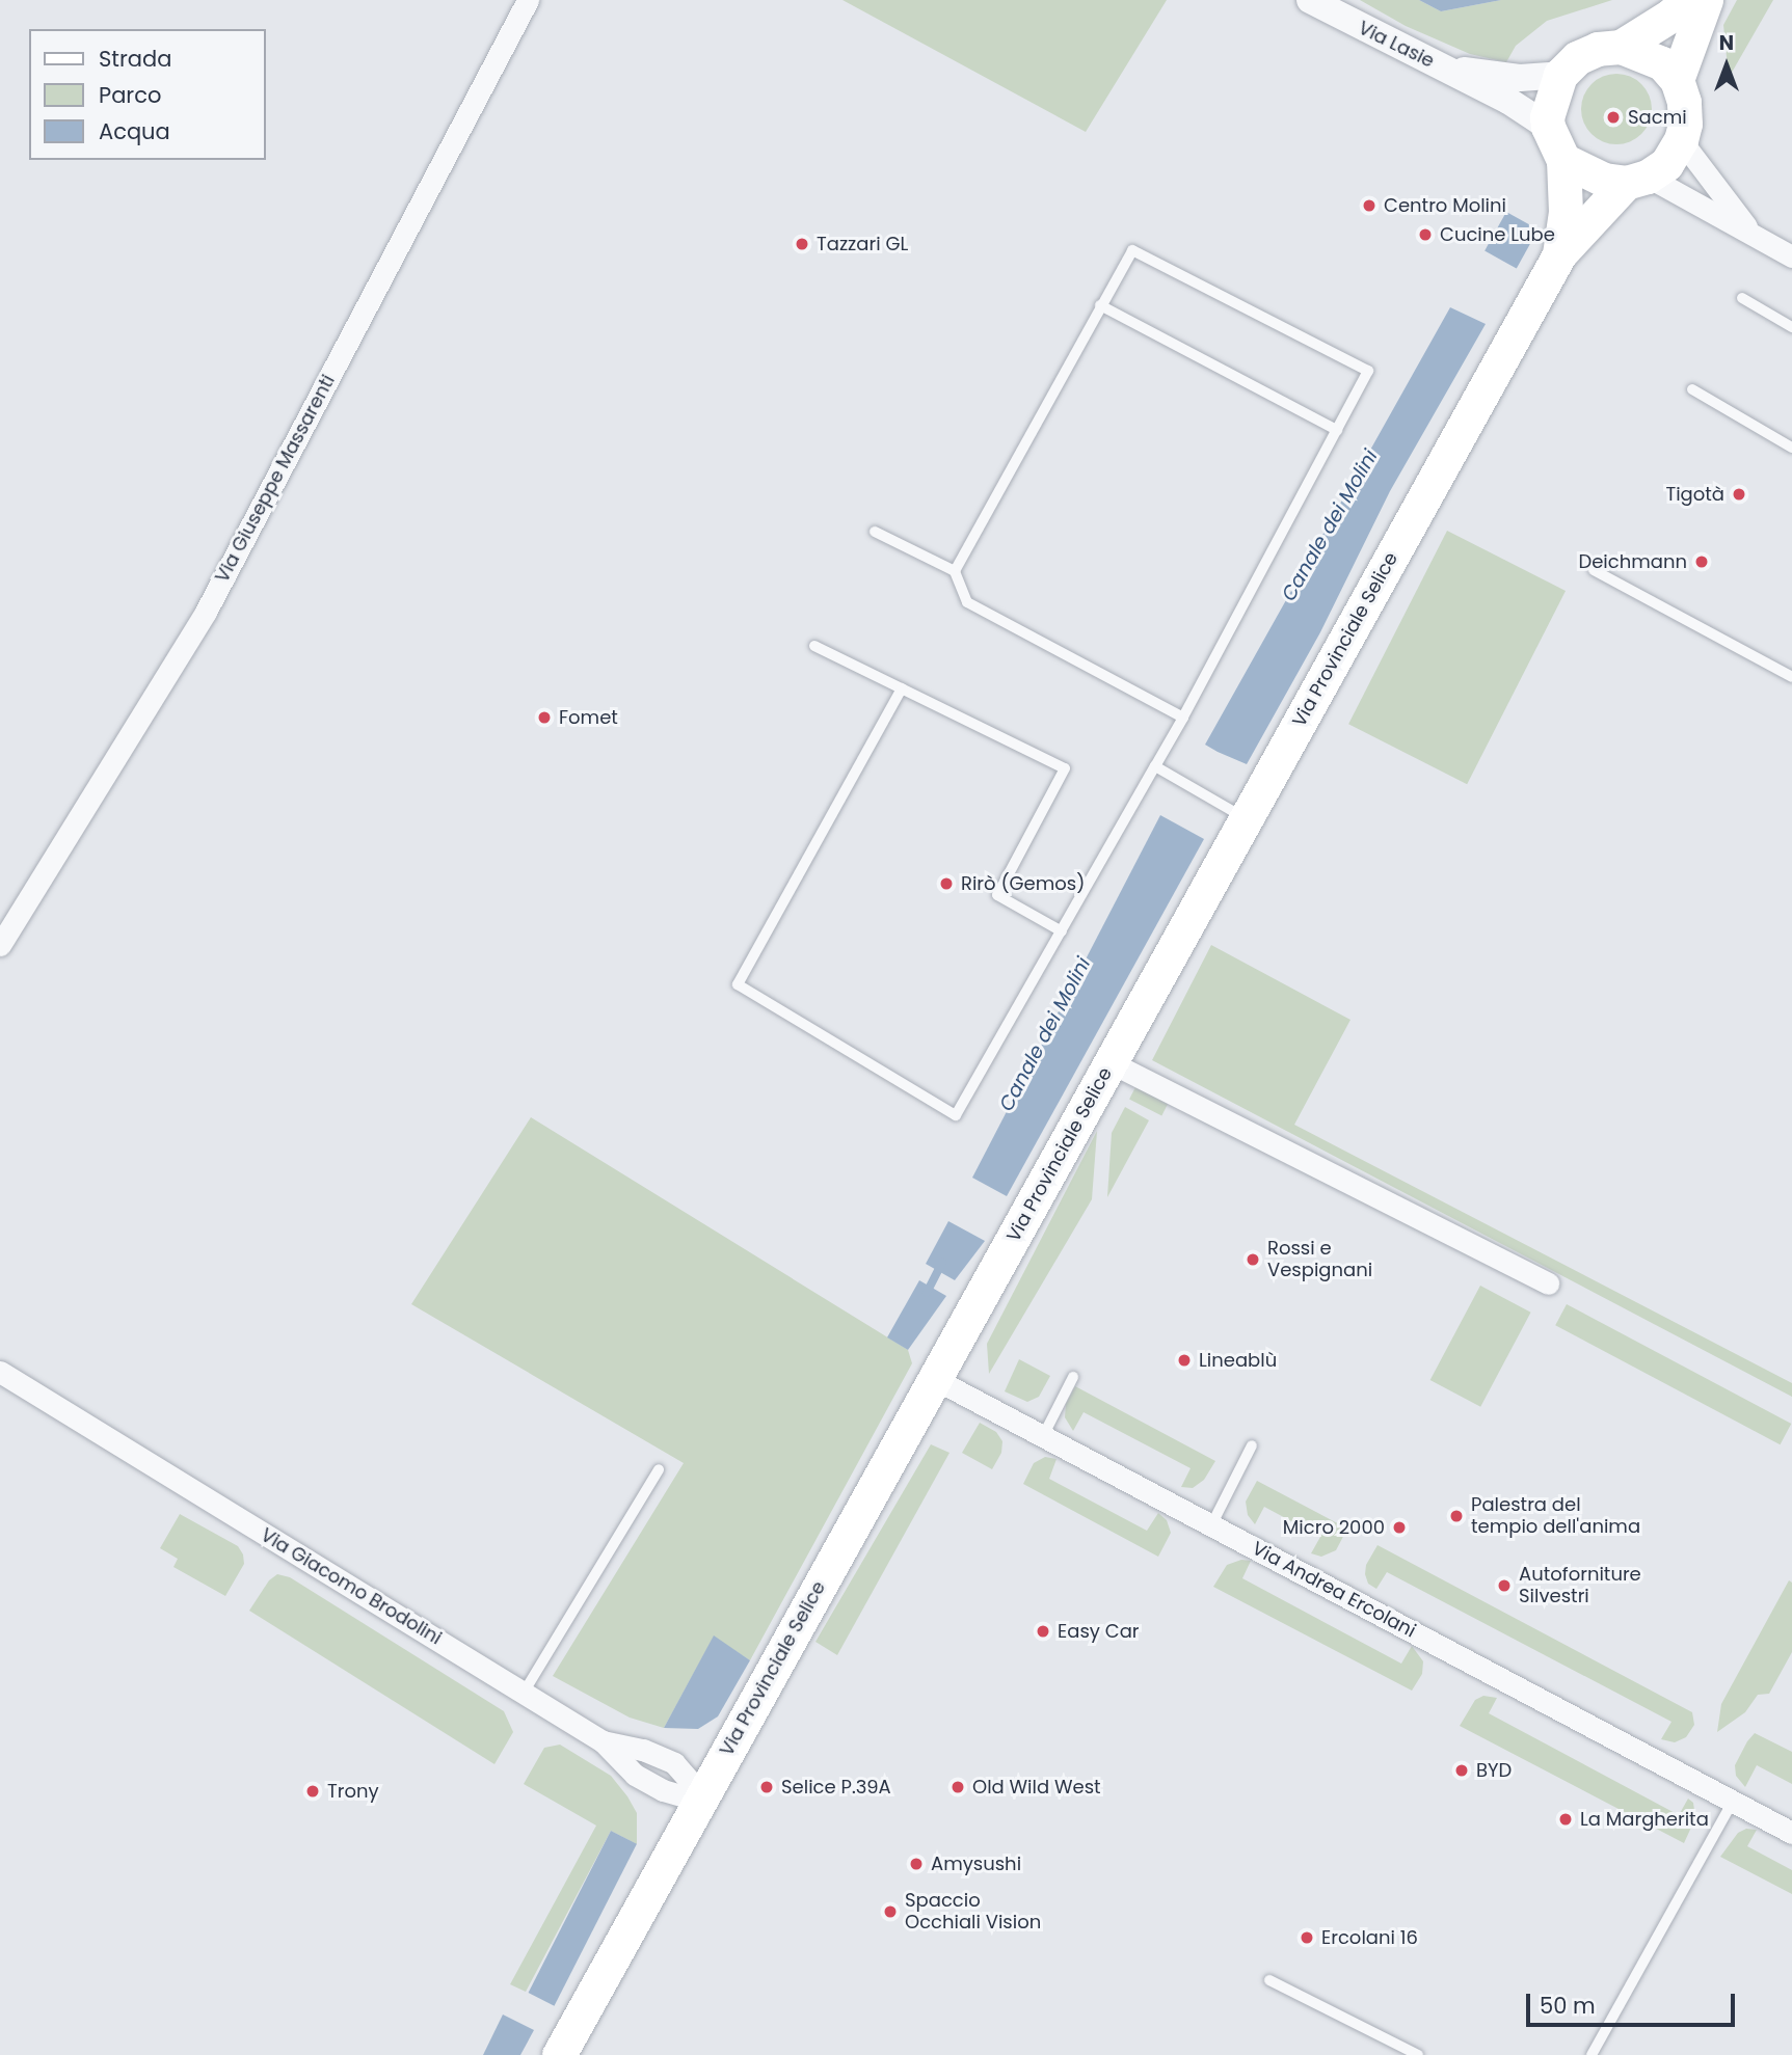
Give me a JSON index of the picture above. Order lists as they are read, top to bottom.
{
  "streets": {
    "main road": ["Via Provinciale Selice"],
    "street": [
      "Via Lasie",
      "Via Giuseppe Massarenti",
      "Via Giacomo Brodolini",
      "Via Andrea Ercolani"
    ]
  },
  "crossings": [
    ["Via Lasie", "Via Provinciale Selice"],
    ["Via Provinciale Selice", "Via Giacomo Brodolini"],
    ["Via Provinciale Selice", "Via Andrea Ercolani"]
  ],
  "water": ["Canale dei Molini"],
  "places": [
    "Sacmi",
    "Centro Molini",
    "Cucine Lube",
    "Tazzari GL",
    "Tigotà",
    "Deichmann",
    "Fomet",
    "Rirò (Gemos)",
    "Rossi e Vespignani",
    "Lineablù",
    "Palestra del tempio dell'anima",
    "Micro 2000",
    "Autoforniture Silvestri",
    "Easy Car",
    "BYD",
    "Selice P.39A",
    "Old Wild West",
    "Trony",
    "La Margherita",
    "Amysushi",
    "Spaccio Occhiali Vision",
    "Ercolani 16"
  ],
  "legend": ["Strada", "Parco", "Acqua"],
  "scale_bar": "50 m",
  "north": "top"
}
